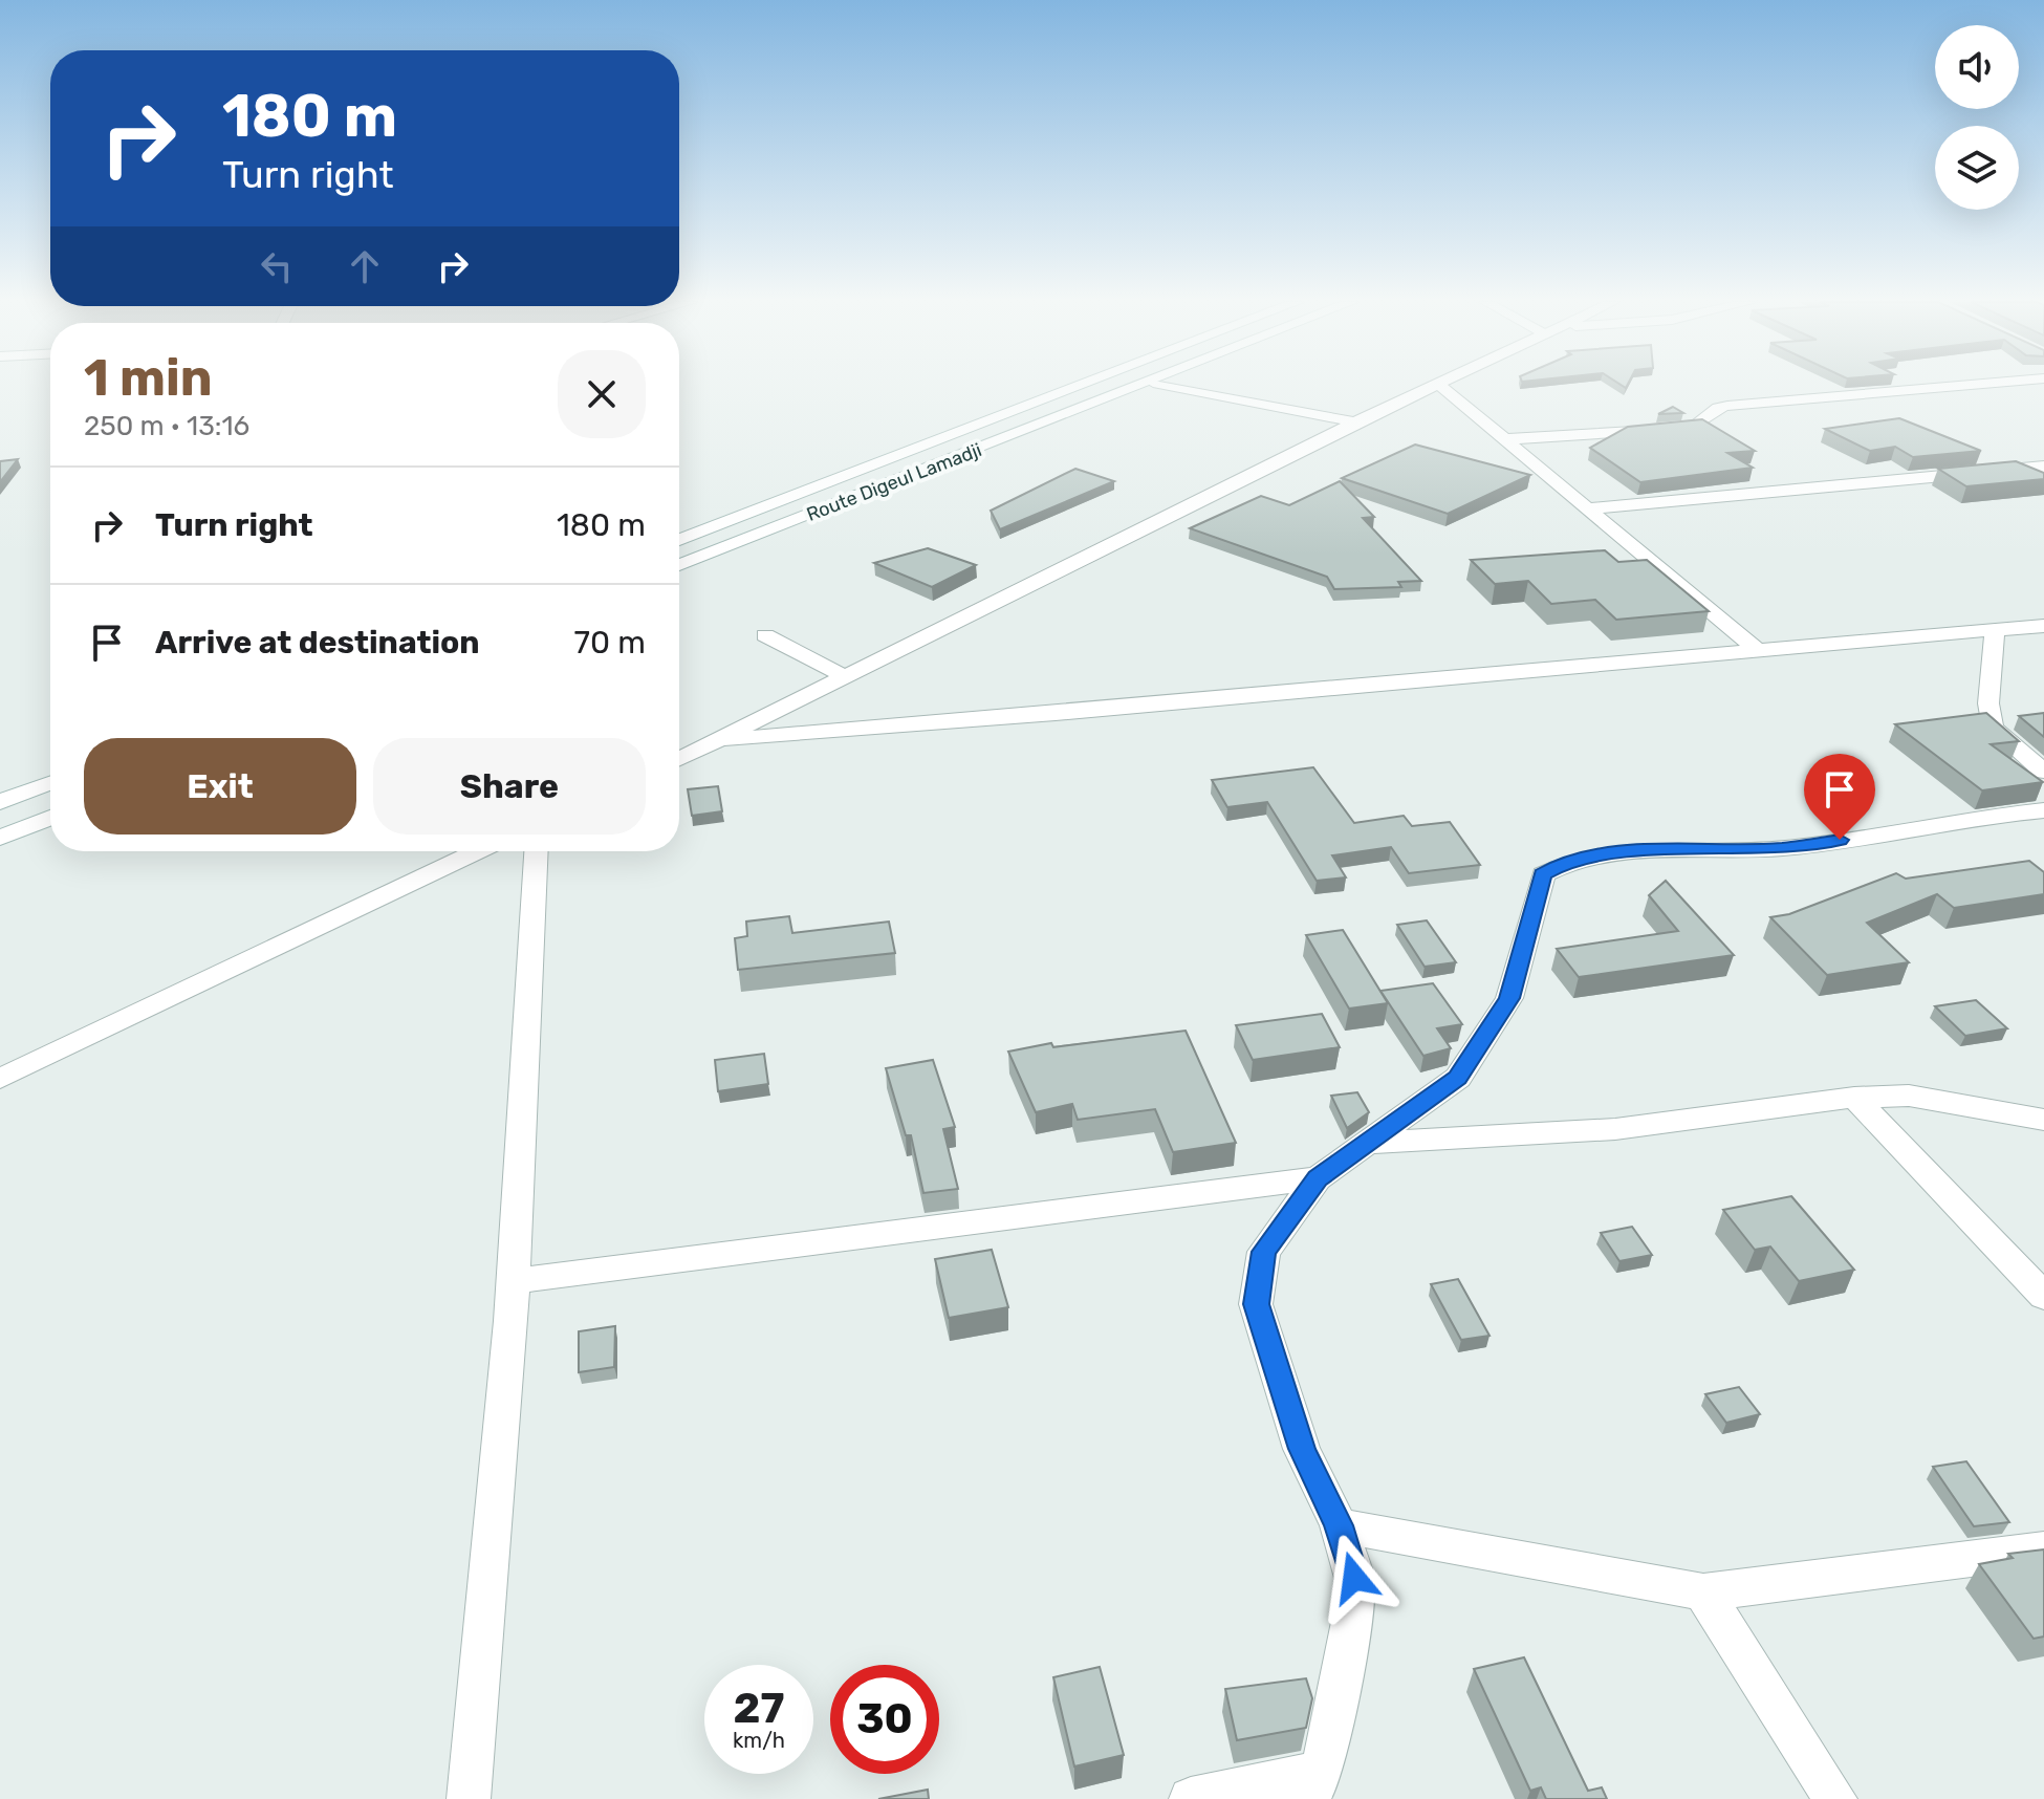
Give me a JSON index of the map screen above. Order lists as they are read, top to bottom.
{
  "streets": {
    "street": ["Route Digeul Lamadji"]
  },
  "page": {
    "turn": ["180 m", "Turn right"],
    "heading": ["1 min", "250 m · 13:16"],
    "list": [
      {
        "name": "Turn right",
        "value": "180 m"
      },
      {
        "name": "Arrive at destination",
        "value": "70 m"
      }
    ],
    "buttons": ["Exit", "Share"],
    "speed": "27 km/h",
    "limit": "30"
  }
}
